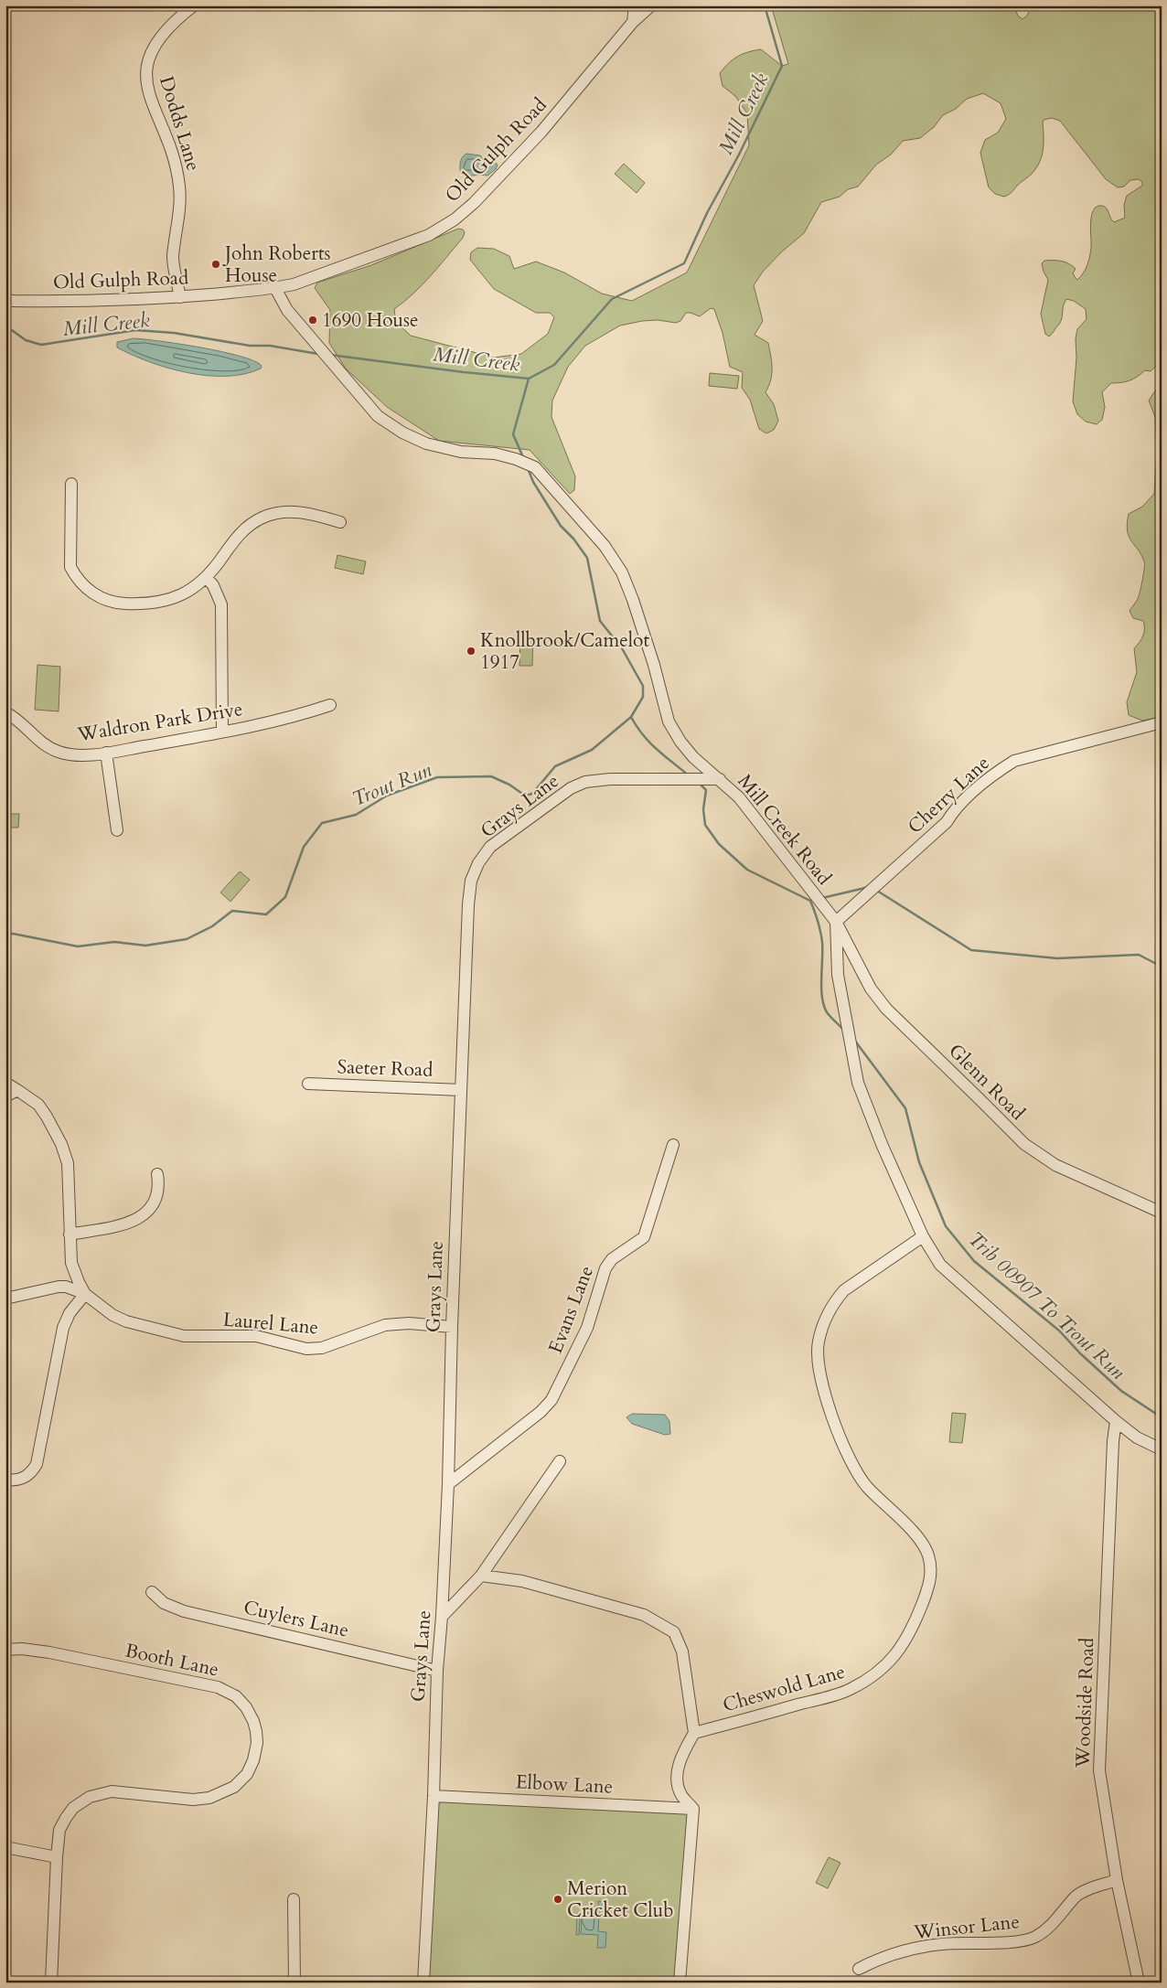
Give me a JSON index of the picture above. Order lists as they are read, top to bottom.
{
  "streets": {
    "street": [
      "Dodds Lane",
      "Old Gulph Road",
      "Waldron Park Drive",
      "Cherry Lane",
      "Grays Lane",
      "Mill Creek Road",
      "Saeter Road",
      "Glenn Road",
      "Evans Lane",
      "Laurel Lane",
      "Cuylers Lane",
      "Booth Lane",
      "Cheswold Lane",
      "Woodside Road",
      "Elbow Lane",
      "Winsor Lane"
    ]
  },
  "crossings": [
    ["Dodds Lane", "Old Gulph Road"],
    ["Old Gulph Road", "Mill Creek Road"],
    ["Cherry Lane", "Mill Creek Road"],
    ["Cherry Lane", "Glenn Road"],
    ["Grays Lane", "Mill Creek Road"],
    ["Grays Lane", "Saeter Road"],
    ["Grays Lane", "Evans Lane"],
    ["Grays Lane", "Laurel Lane"],
    ["Grays Lane", "Cuylers Lane"],
    ["Grays Lane", "Elbow Lane"],
    ["Mill Creek Road", "Glenn Road"],
    ["Woodside Road", "Winsor Lane"]
  ],
  "water": ["Mill Creek", "Trout Run", "Trib 00907 To Trout Run"],
  "places": [
    "John Roberts House",
    "1690 House",
    "Knollbrook/Camelot 1917",
    "Merion Cricket Club"
  ]
}
